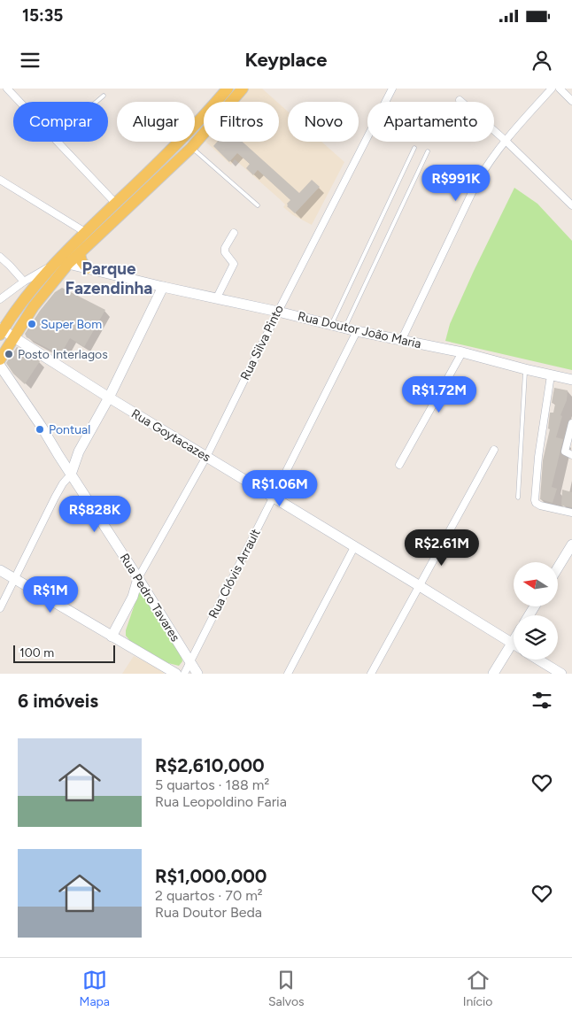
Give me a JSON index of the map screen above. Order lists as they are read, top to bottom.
{
  "streets": {
    "street": [
      "Rua Doutor João Maria",
      "Rua Silva Pinto",
      "Rua Goytacazes",
      "Rua Clóvis Arrault",
      "Rua Pedro Tavares"
    ]
  },
  "crossings": [
    ["Rua Doutor João Maria", "Rua Silva Pinto"],
    ["Rua Doutor João Maria", "Rua Clóvis Arrault"],
    ["Rua Silva Pinto", "Rua Goytacazes"],
    ["Rua Silva Pinto", "Rua Pedro Tavares"],
    ["Rua Goytacazes", "Rua Clóvis Arrault"],
    ["Rua Clóvis Arrault", "Rua Pedro Tavares"]
  ],
  "districts": ["Parque Fazendinha"],
  "places": ["Super Bom", "Posto Interlagos", "Pontual"],
  "scale_bar": "100 m",
  "north": "left",
  "page": {
    "status": "15:35",
    "header": "Keyplace",
    "chip": [
      "Comprar",
      "Alugar",
      "Filtros",
      "Novo",
      "Apartamento"
    ],
    "price": [
      "R$991K",
      "R$1.72M",
      "R$1.06M",
      "R$828K",
      "R$2.61M",
      "R$1M"
    ],
    "scale": "100 m",
    "heading": "6 imóveis",
    "list": [
      {
        "name": "R$2,610,000",
        "note": "5 quartos · 188 m² · Rua Leopoldino Faria"
      },
      {
        "name": "R$1,000,000",
        "note": "2 quartos · 70 m² · Rua Doutor Beda"
      }
    ],
    "tabs": ["Mapa", "Salvos", "Início"]
  }
}
